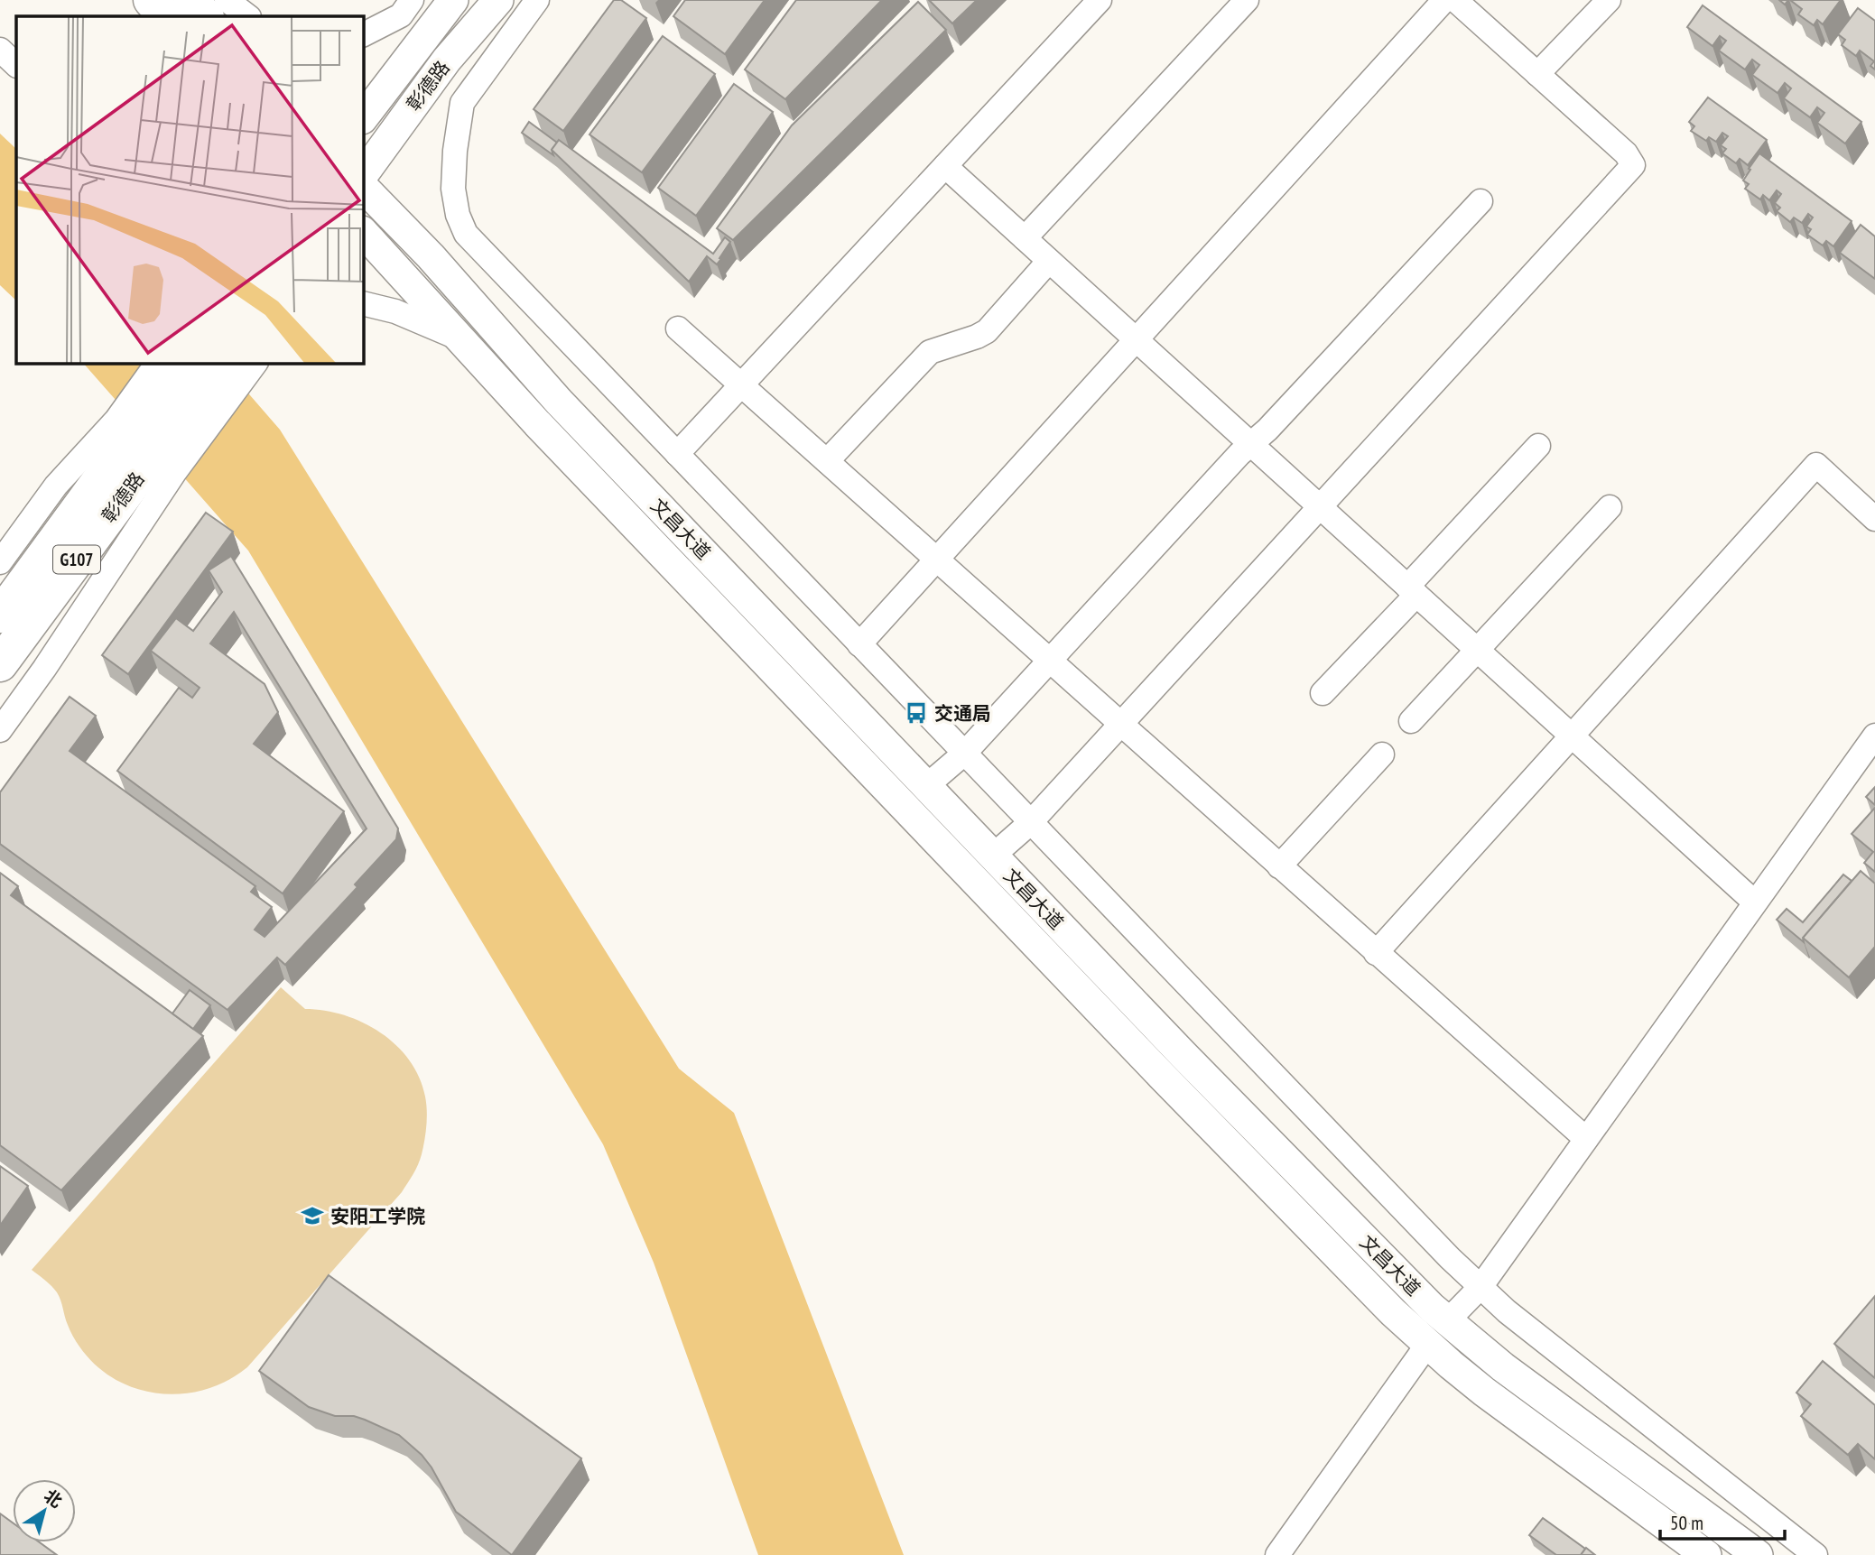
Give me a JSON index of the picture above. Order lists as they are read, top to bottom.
{
  "streets": {
    "highway": ["彰德路", "G107"],
    "main road": ["文昌大道"]
  },
  "places": {
    "bus stop": ["交通局"],
    "school or university": ["安阳工学院"]
  },
  "scale_bar": "50 m",
  "north": "top right"
}
